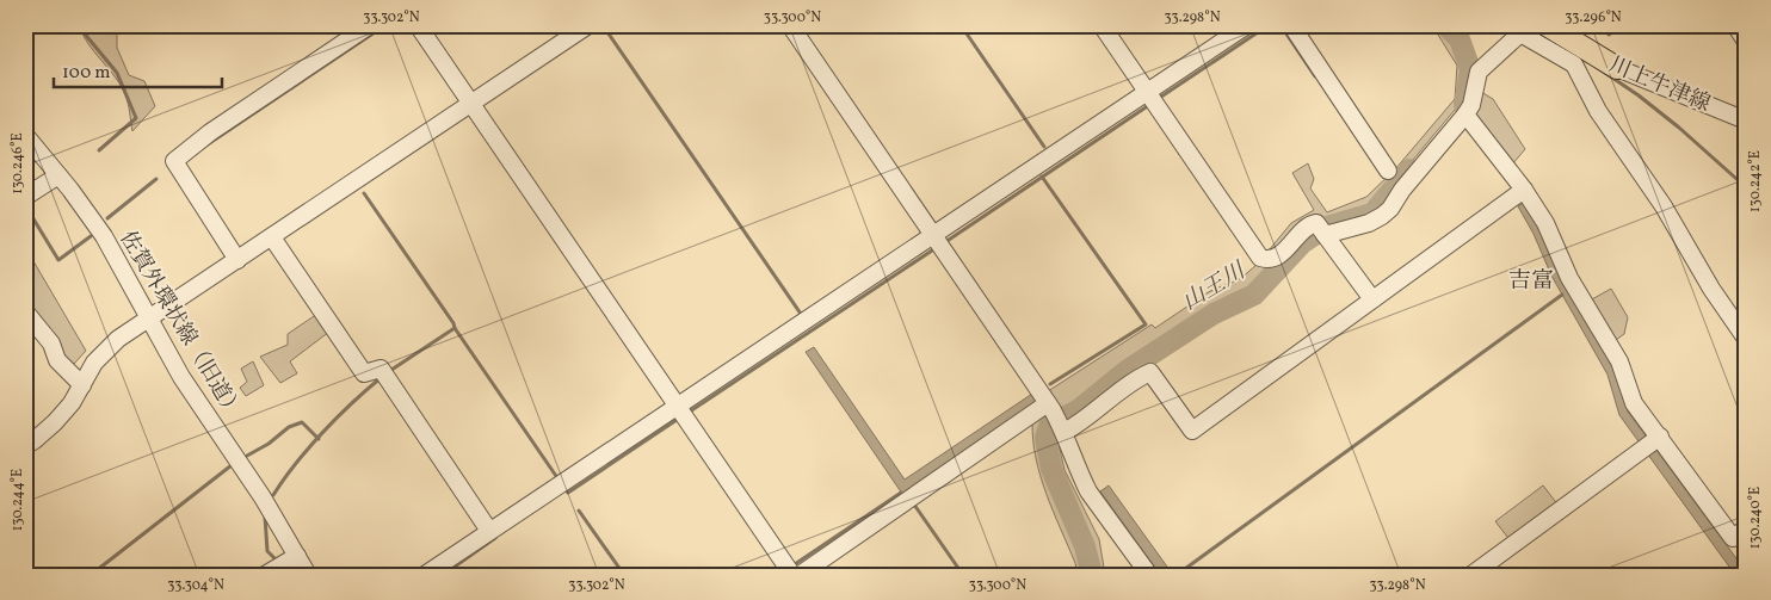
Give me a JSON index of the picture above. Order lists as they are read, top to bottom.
{
  "streets": {
    "main road": ["川上牛津線"],
    "street": ["佐賀外環状線（旧道）"]
  },
  "districts": ["吉富"],
  "water": ["山王川"],
  "scale_bar": "100 m",
  "coordinates": [
    "33.302°N",
    "33.300°N",
    "33.298°N",
    "33.296°N",
    "130.246°E",
    "130.242°E",
    "130.244°E",
    "130.240°E",
    "33.304°N"
  ]
}
